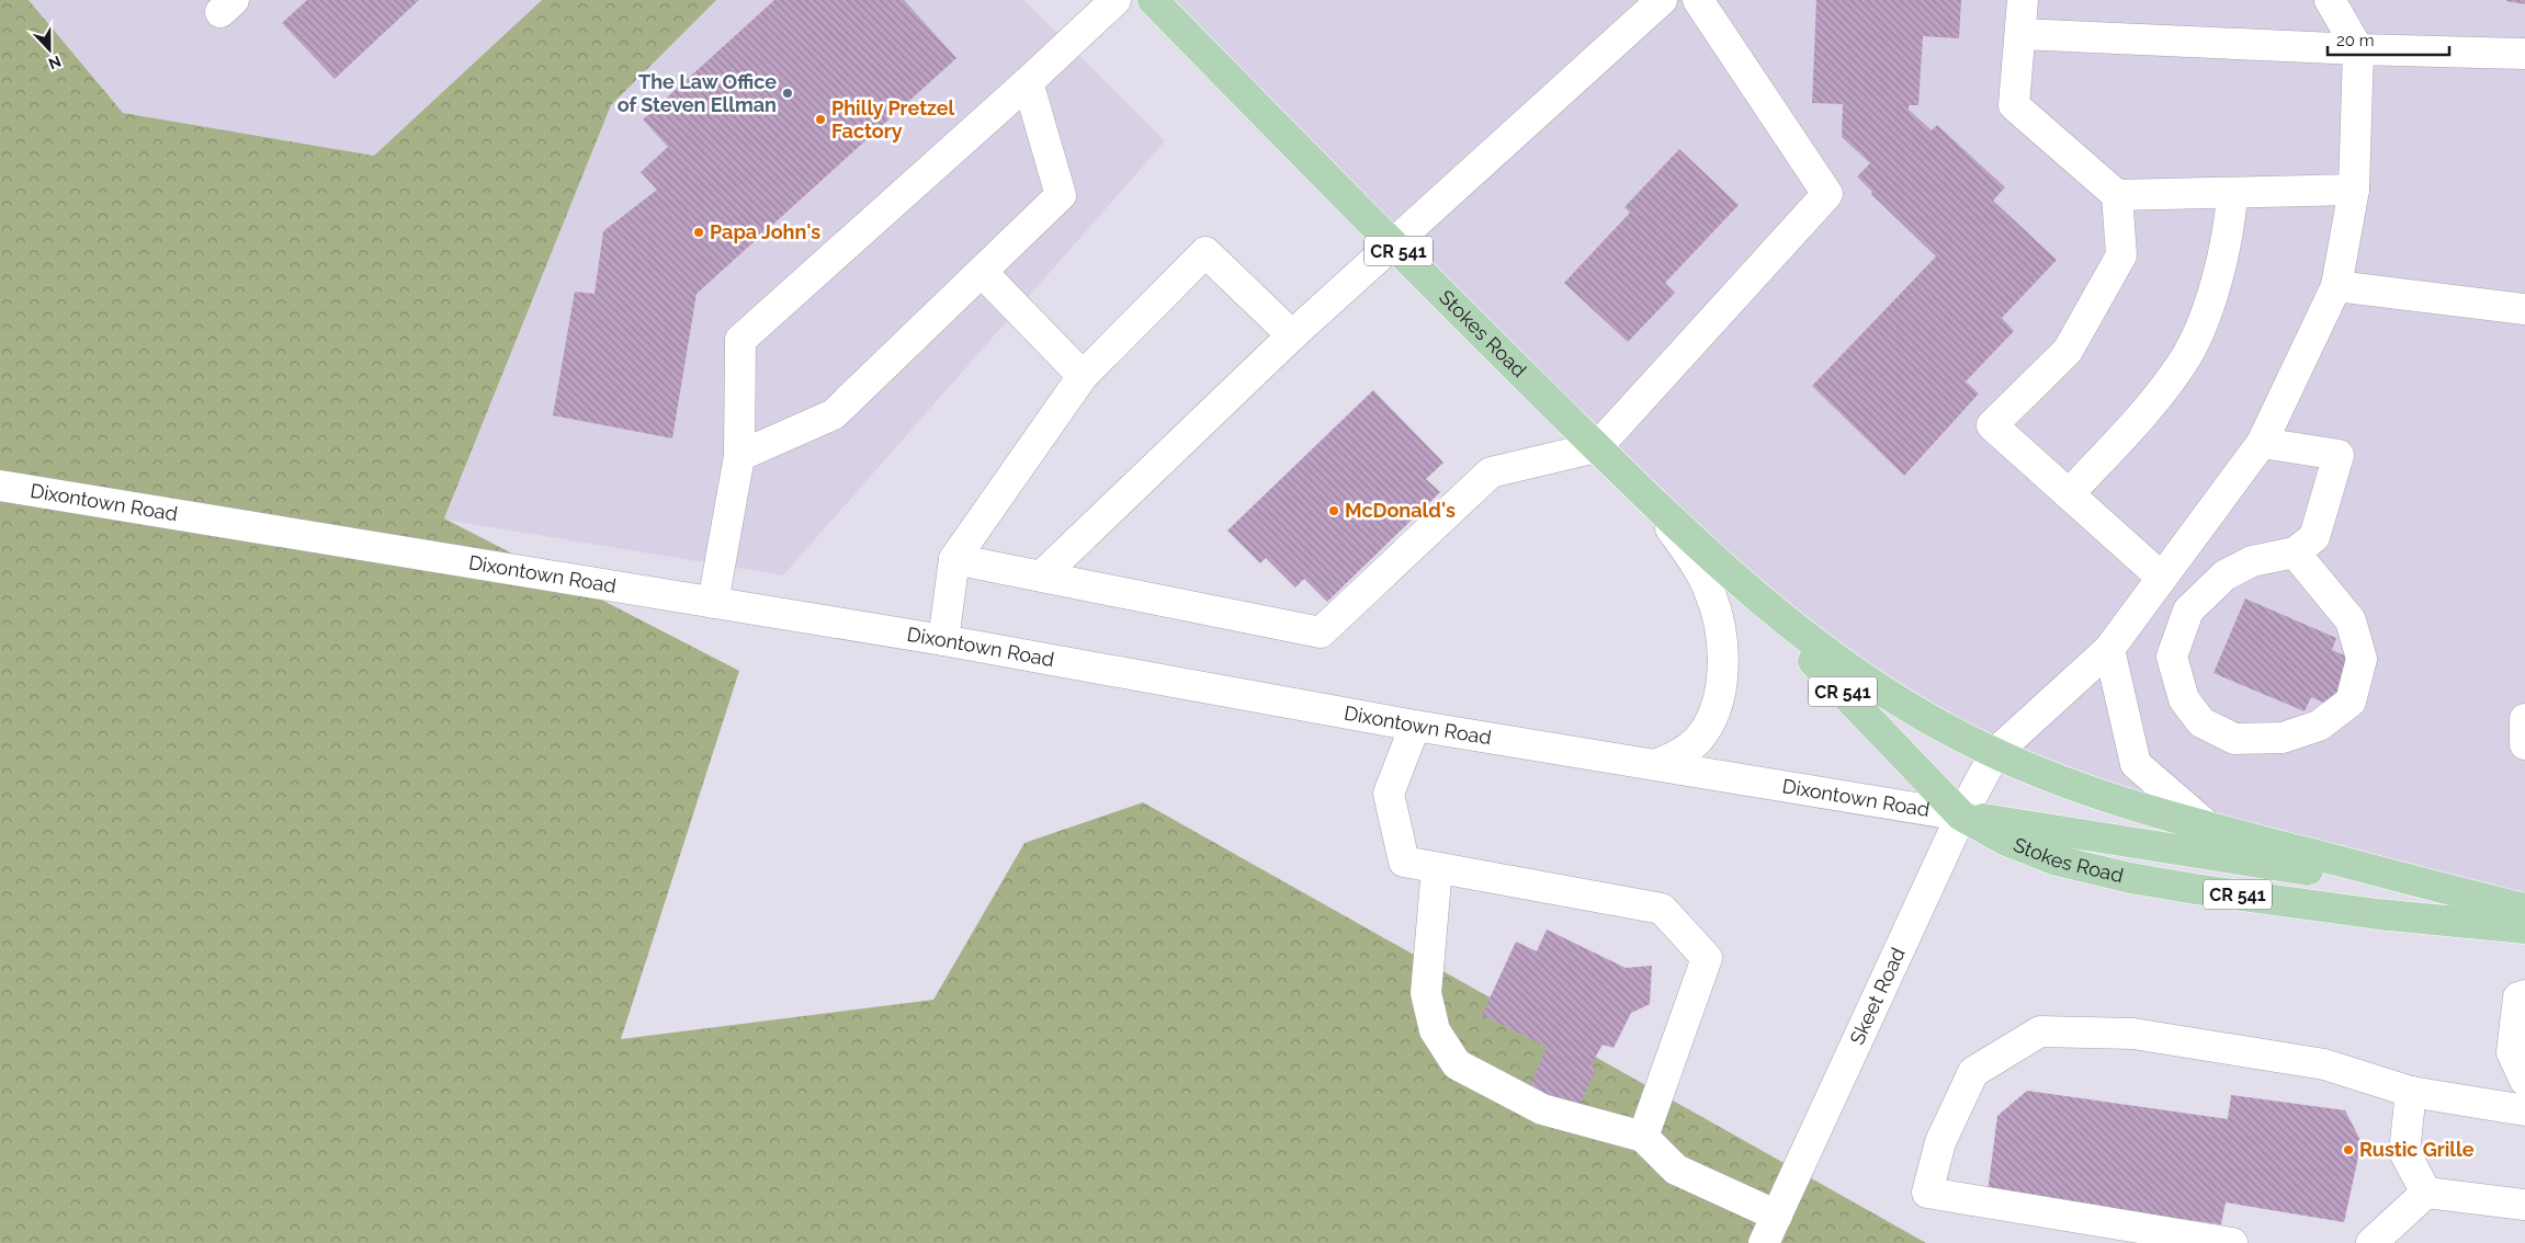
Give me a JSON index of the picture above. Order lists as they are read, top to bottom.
{
  "streets": {
    "main road": ["CR 541", "Stokes Road"],
    "street": ["Dixontown Road", "Skeet Road"]
  },
  "crossings": [
    ["Stokes Road", "Dixontown Road"],
    ["Stokes Road", "Skeet Road"],
    ["Dixontown Road", "Skeet Road"]
  ],
  "places": [
    "The Law Office of Steven Ellman",
    "Philly Pretzel Factory",
    "Papa John's",
    "McDonald's",
    "Rustic Grille"
  ],
  "scale_bar": "20 m",
  "north": "bottom"
}
